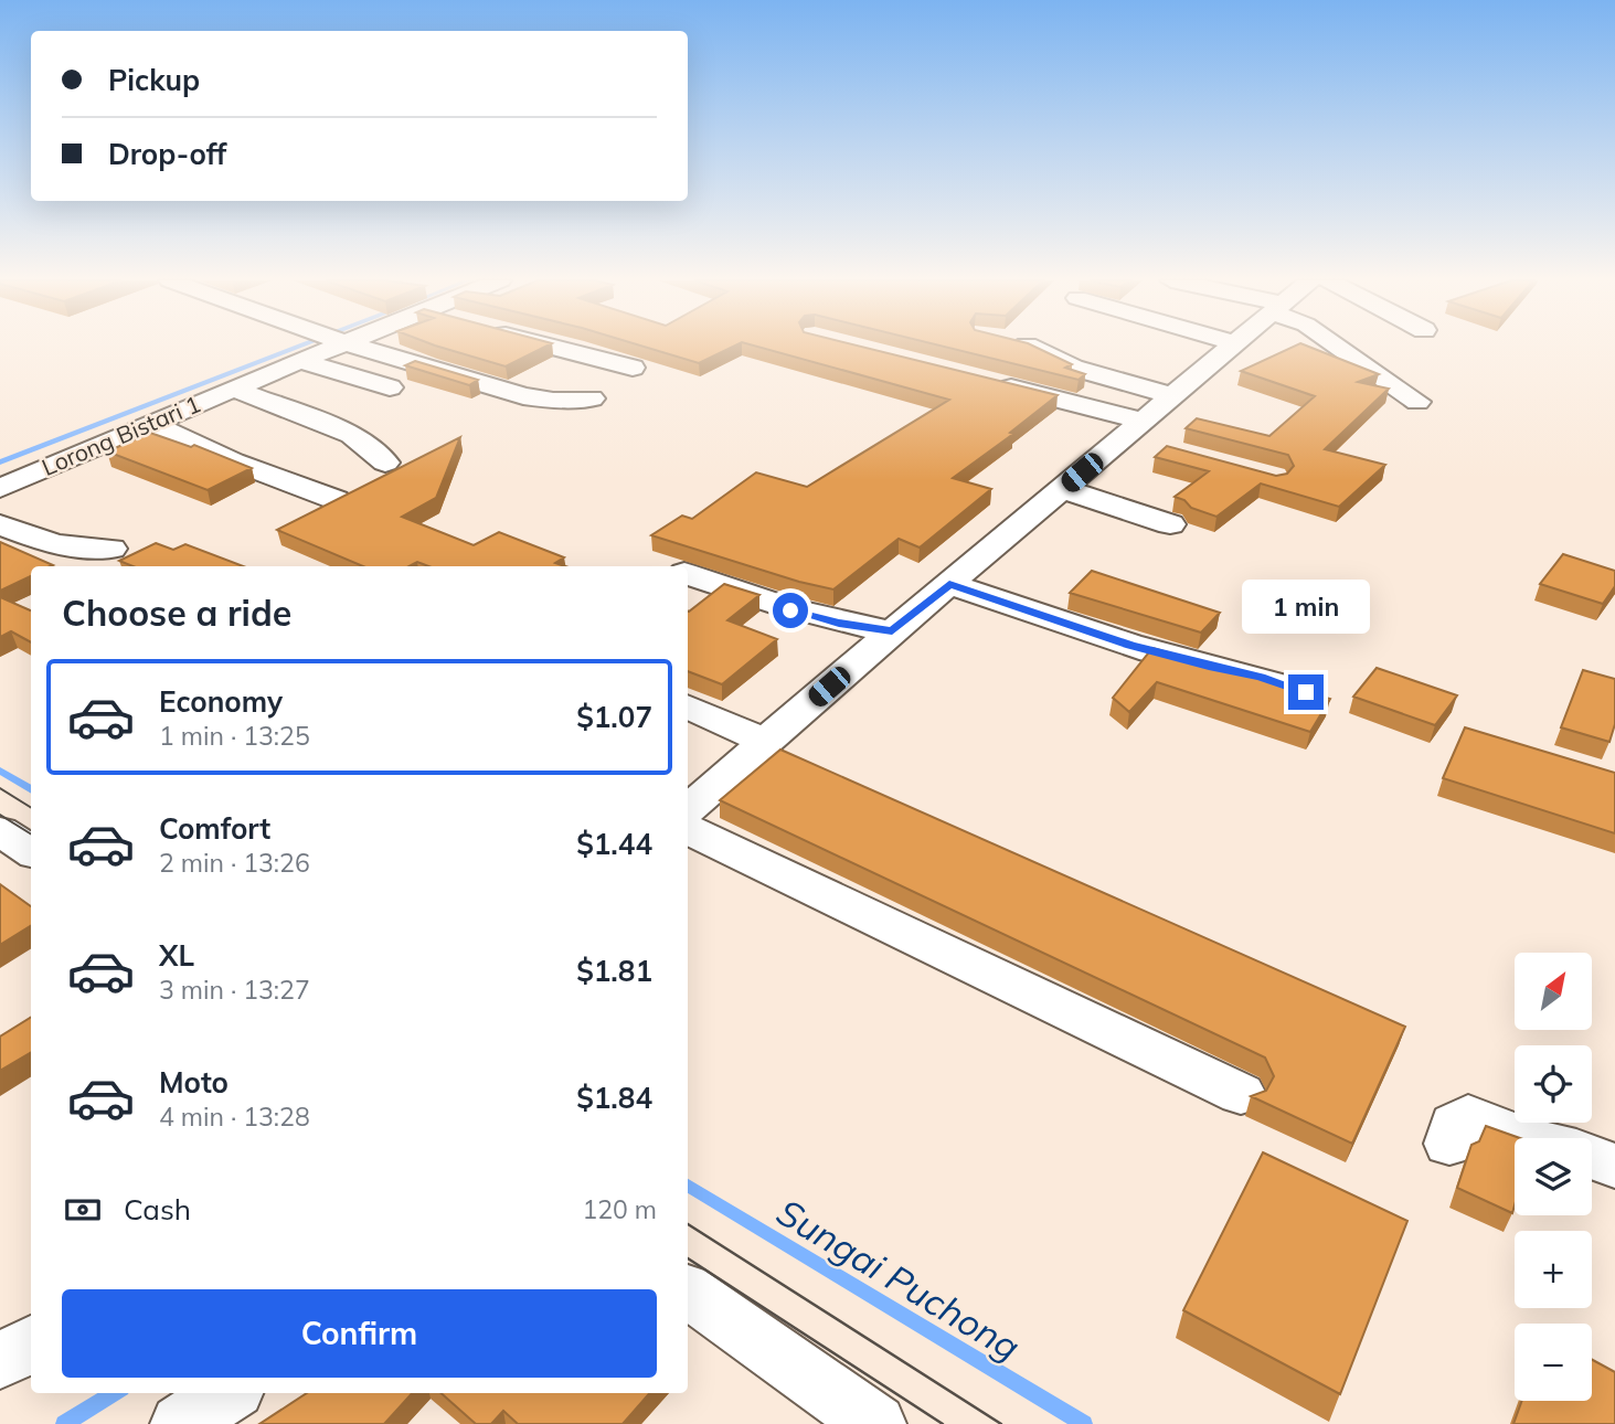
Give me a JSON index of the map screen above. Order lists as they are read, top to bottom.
{
  "streets": {
    "street": ["Lorong Bistari 1"]
  },
  "water": ["Sungai Puchong"],
  "north": "top right",
  "page": {
    "banner": ["Pickup", "Drop-off"],
    "heading": "Choose a ride",
    "bubble": "1 min",
    "list": [
      {
        "name": "Economy",
        "note": "1 min · 13:25",
        "value": "$1.07"
      },
      {
        "name": "Comfort",
        "note": "2 min · 13:26",
        "value": "$1.44"
      },
      {
        "name": "XL",
        "note": "3 min · 13:27",
        "value": "$1.81"
      },
      {
        "name": "Moto",
        "note": "4 min · 13:28",
        "value": "$1.84"
      }
    ],
    "map_buttons": ["+", "−"],
    "pay": ["Cash", "120 m"],
    "buttons": "Confirm"
  }
}
